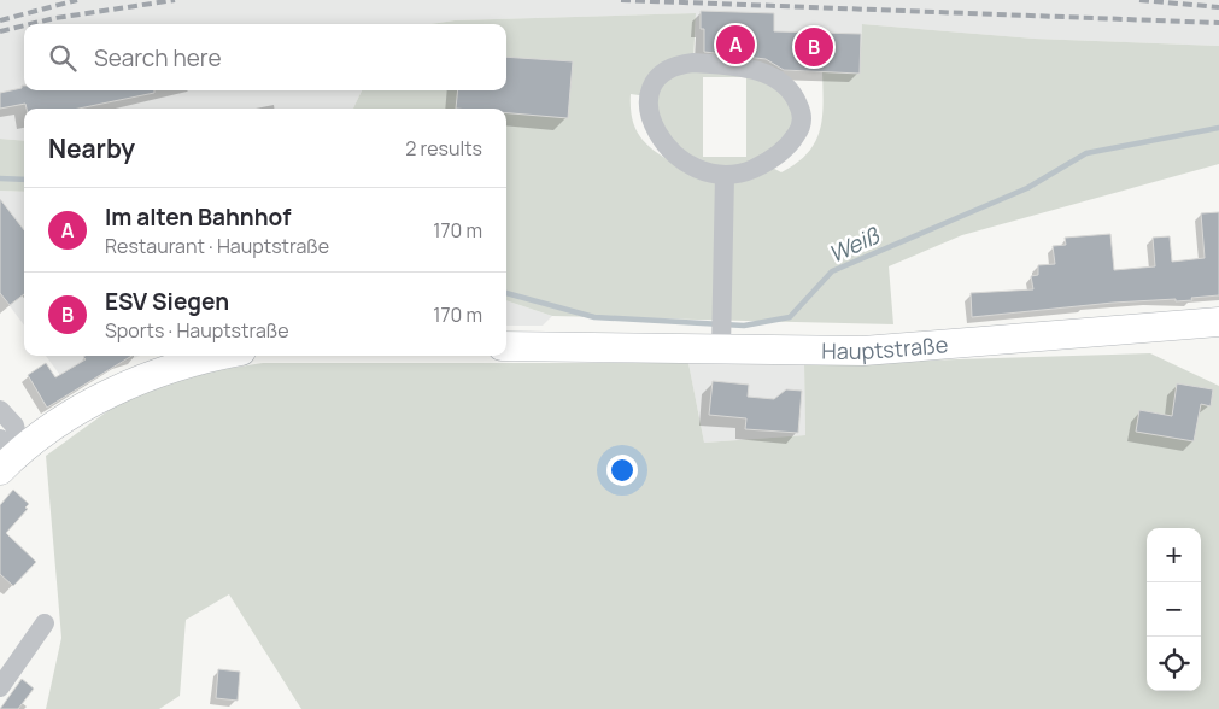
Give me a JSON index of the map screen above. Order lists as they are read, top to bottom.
{
  "streets": {
    "main road": ["Hauptstraße"]
  },
  "water": ["Weiß"],
  "page": {
    "pins": ["A", "B"],
    "search": "Search here",
    "heading": ["Nearby", "2 results"],
    "list": [
      {
        "mark": "A",
        "name": "Im alten Bahnhof",
        "note": "Restaurant · Hauptstraße",
        "value": "170 m"
      },
      {
        "mark": "B",
        "name": "ESV Siegen",
        "note": "Sports · Hauptstraße",
        "value": "170 m"
      }
    ],
    "map_buttons": ["+", "−"]
  }
}
